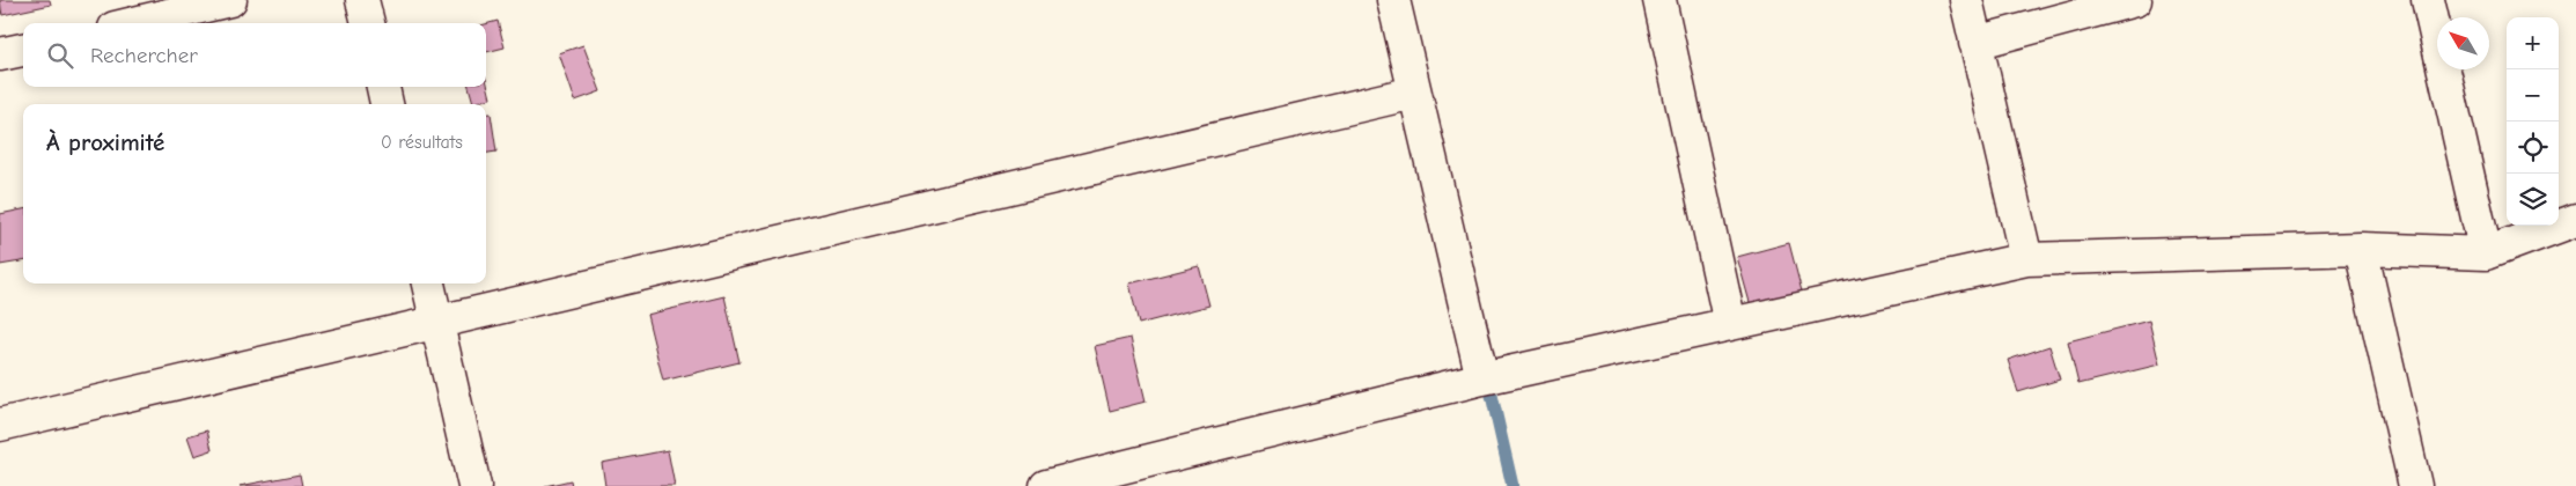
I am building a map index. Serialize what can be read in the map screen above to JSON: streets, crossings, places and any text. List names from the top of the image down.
{
  "north": "top left",
  "page": {
    "map_buttons": ["+", "−"],
    "search": "Rechercher",
    "heading": ["À proximité", "0 résultats"]
  }
}
